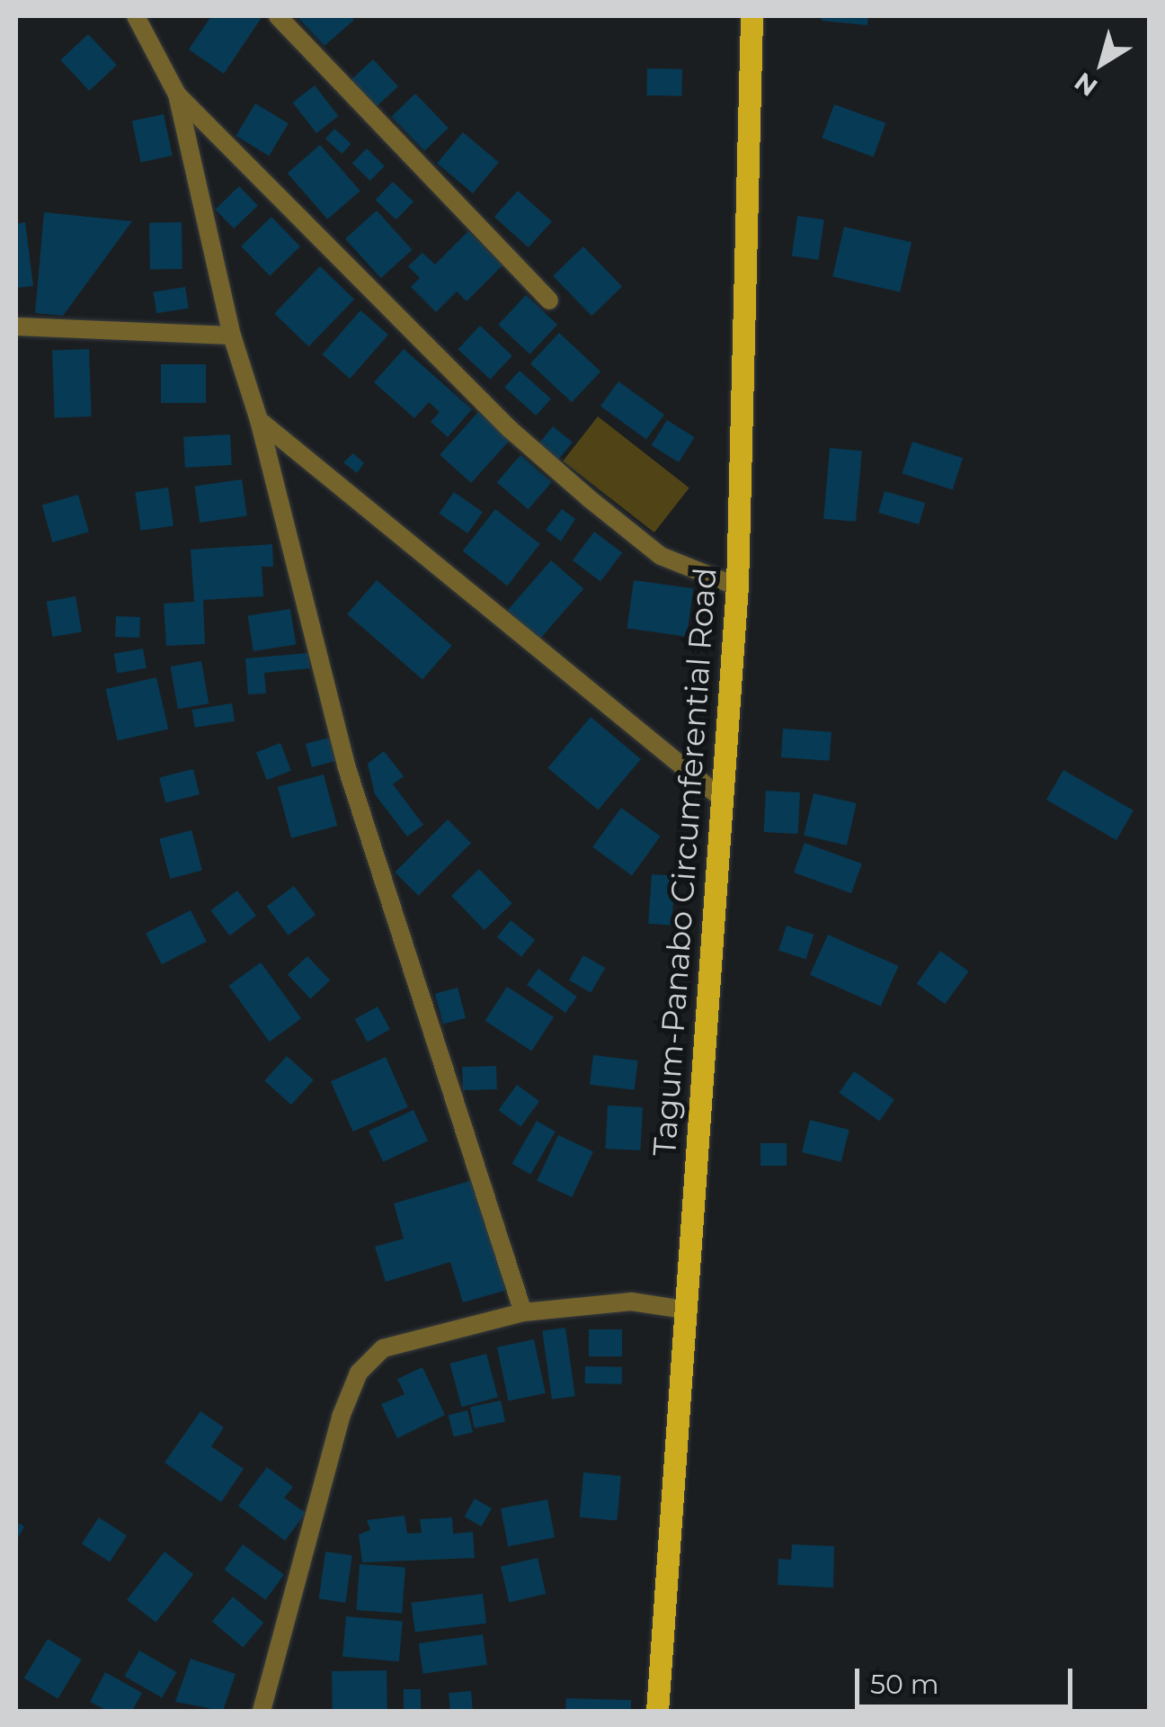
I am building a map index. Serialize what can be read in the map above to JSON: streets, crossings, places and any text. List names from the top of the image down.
{
  "streets": {
    "main road": ["Tagum-Panabo Circumferential Road"]
  },
  "scale_bar": "50 m",
  "north": "bottom left"
}
